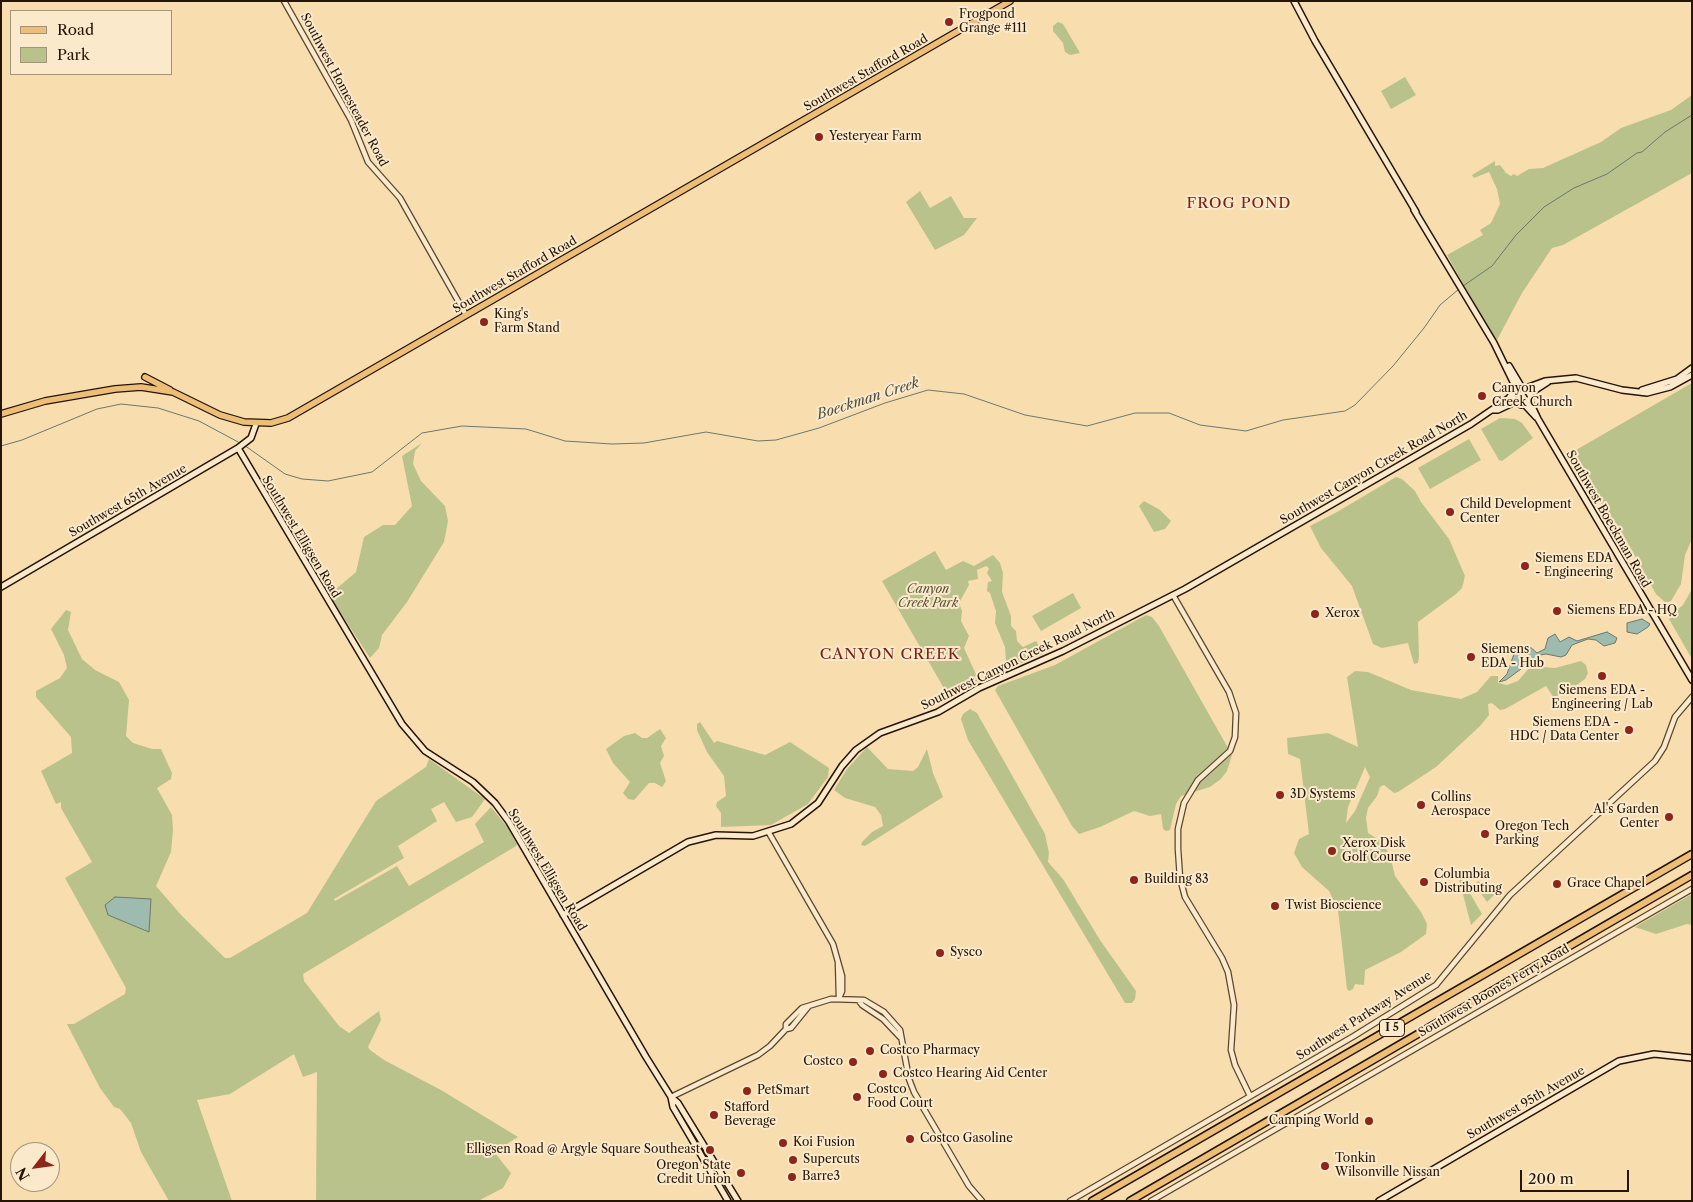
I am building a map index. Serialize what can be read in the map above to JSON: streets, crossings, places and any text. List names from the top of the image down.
{
  "streets": {
    "highway": ["I 5"],
    "main road": [
      "Southwest Stafford Road",
      "Southwest Canyon Creek Road North",
      "Southwest 65th Avenue",
      "Southwest Boeckman Road",
      "Southwest Elligsen Road",
      "Southwest 95th Avenue"
    ],
    "street": ["Southwest Homesteader Road", "Southwest Boones Ferry Road", "Southwest Parkway Avenue"]
  },
  "crossings": [
    ["Southwest Stafford Road", "Southwest Homesteader Road"],
    ["Southwest Stafford Road", "Southwest 65th Avenue"],
    ["Southwest Canyon Creek Road North", "Southwest Boeckman Road"],
    ["Southwest Canyon Creek Road North", "Southwest Elligsen Road"],
    ["Southwest 65th Avenue", "Southwest Elligsen Road"]
  ],
  "districts": ["FROG POND", "CANYON CREEK"],
  "water": ["Boeckman Creek"],
  "parks": ["Canyon Creek Park"],
  "places": [
    "Frogpond Grange #111",
    "Yesteryear Farm",
    "King's Farm Stand",
    "Canyon Creek Church",
    "Child Development Center",
    "Siemens EDA - Engineering",
    "Siemens EDA - HQ",
    "Xerox",
    "Siemens EDA - Hub",
    "Siemens EDA - Engineering / Lab",
    "Siemens EDA - HDC / Data Center",
    "3D Systems",
    "Collins Aerospace",
    "Al's Garden Center",
    "Oregon Tech Parking",
    "Xerox Disk Golf Course",
    "Building 83",
    "Columbia Distributing",
    "Grace Chapel",
    "Twist Bioscience",
    "Sysco",
    "Costco Pharmacy",
    "Costco",
    "Costco Hearing Aid Center",
    "PetSmart",
    "Costco Food Court",
    "Stafford Beverage",
    "Camping World",
    "Costco Gasoline",
    "Koi Fusion",
    "Elligsen Road @ Argyle Square Southeast",
    "Supercuts",
    "Tonkin Wilsonville Nissan",
    "Oregon State Credit Union",
    "Barre3"
  ],
  "legend": ["Road", "Park"],
  "scale_bar": "200 m",
  "north": "bottom left"
}
